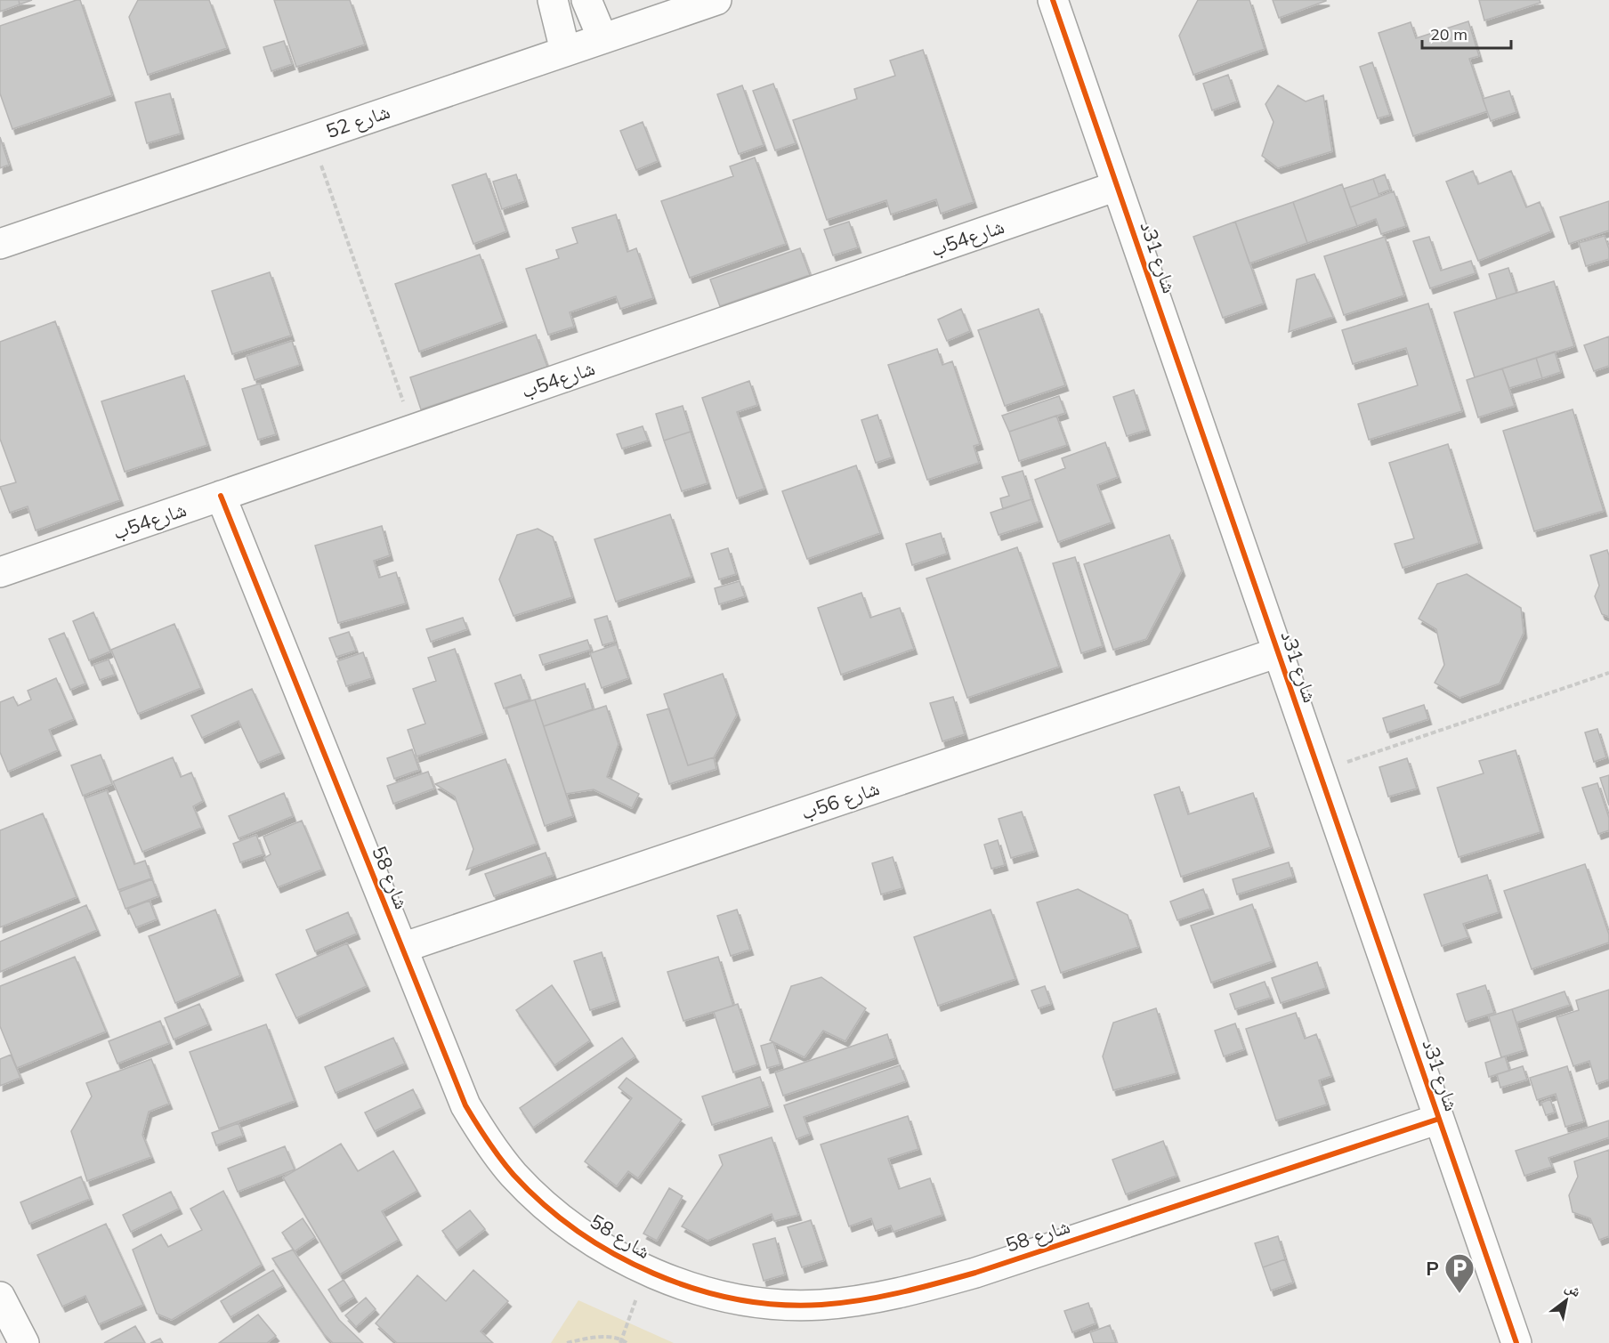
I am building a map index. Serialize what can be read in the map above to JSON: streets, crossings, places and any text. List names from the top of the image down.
{
  "streets": {
    "street": [
      "شارع 52",
      "شارع54ب",
      "شارع 31د",
      "شارع 56ب",
      "شارع 58"
    ]
  },
  "crossings": [
    ["شارع54ب", "شارع 31د"],
    ["شارع54ب", "شارع 58"],
    ["شارع 31د", "شارع 56ب"],
    ["شارع 31د", "شارع 58"],
    ["شارع 56ب", "شارع 58"]
  ],
  "places": {
    "parking": ["P"]
  },
  "scale_bar": "20 m",
  "north": "top right"
}
